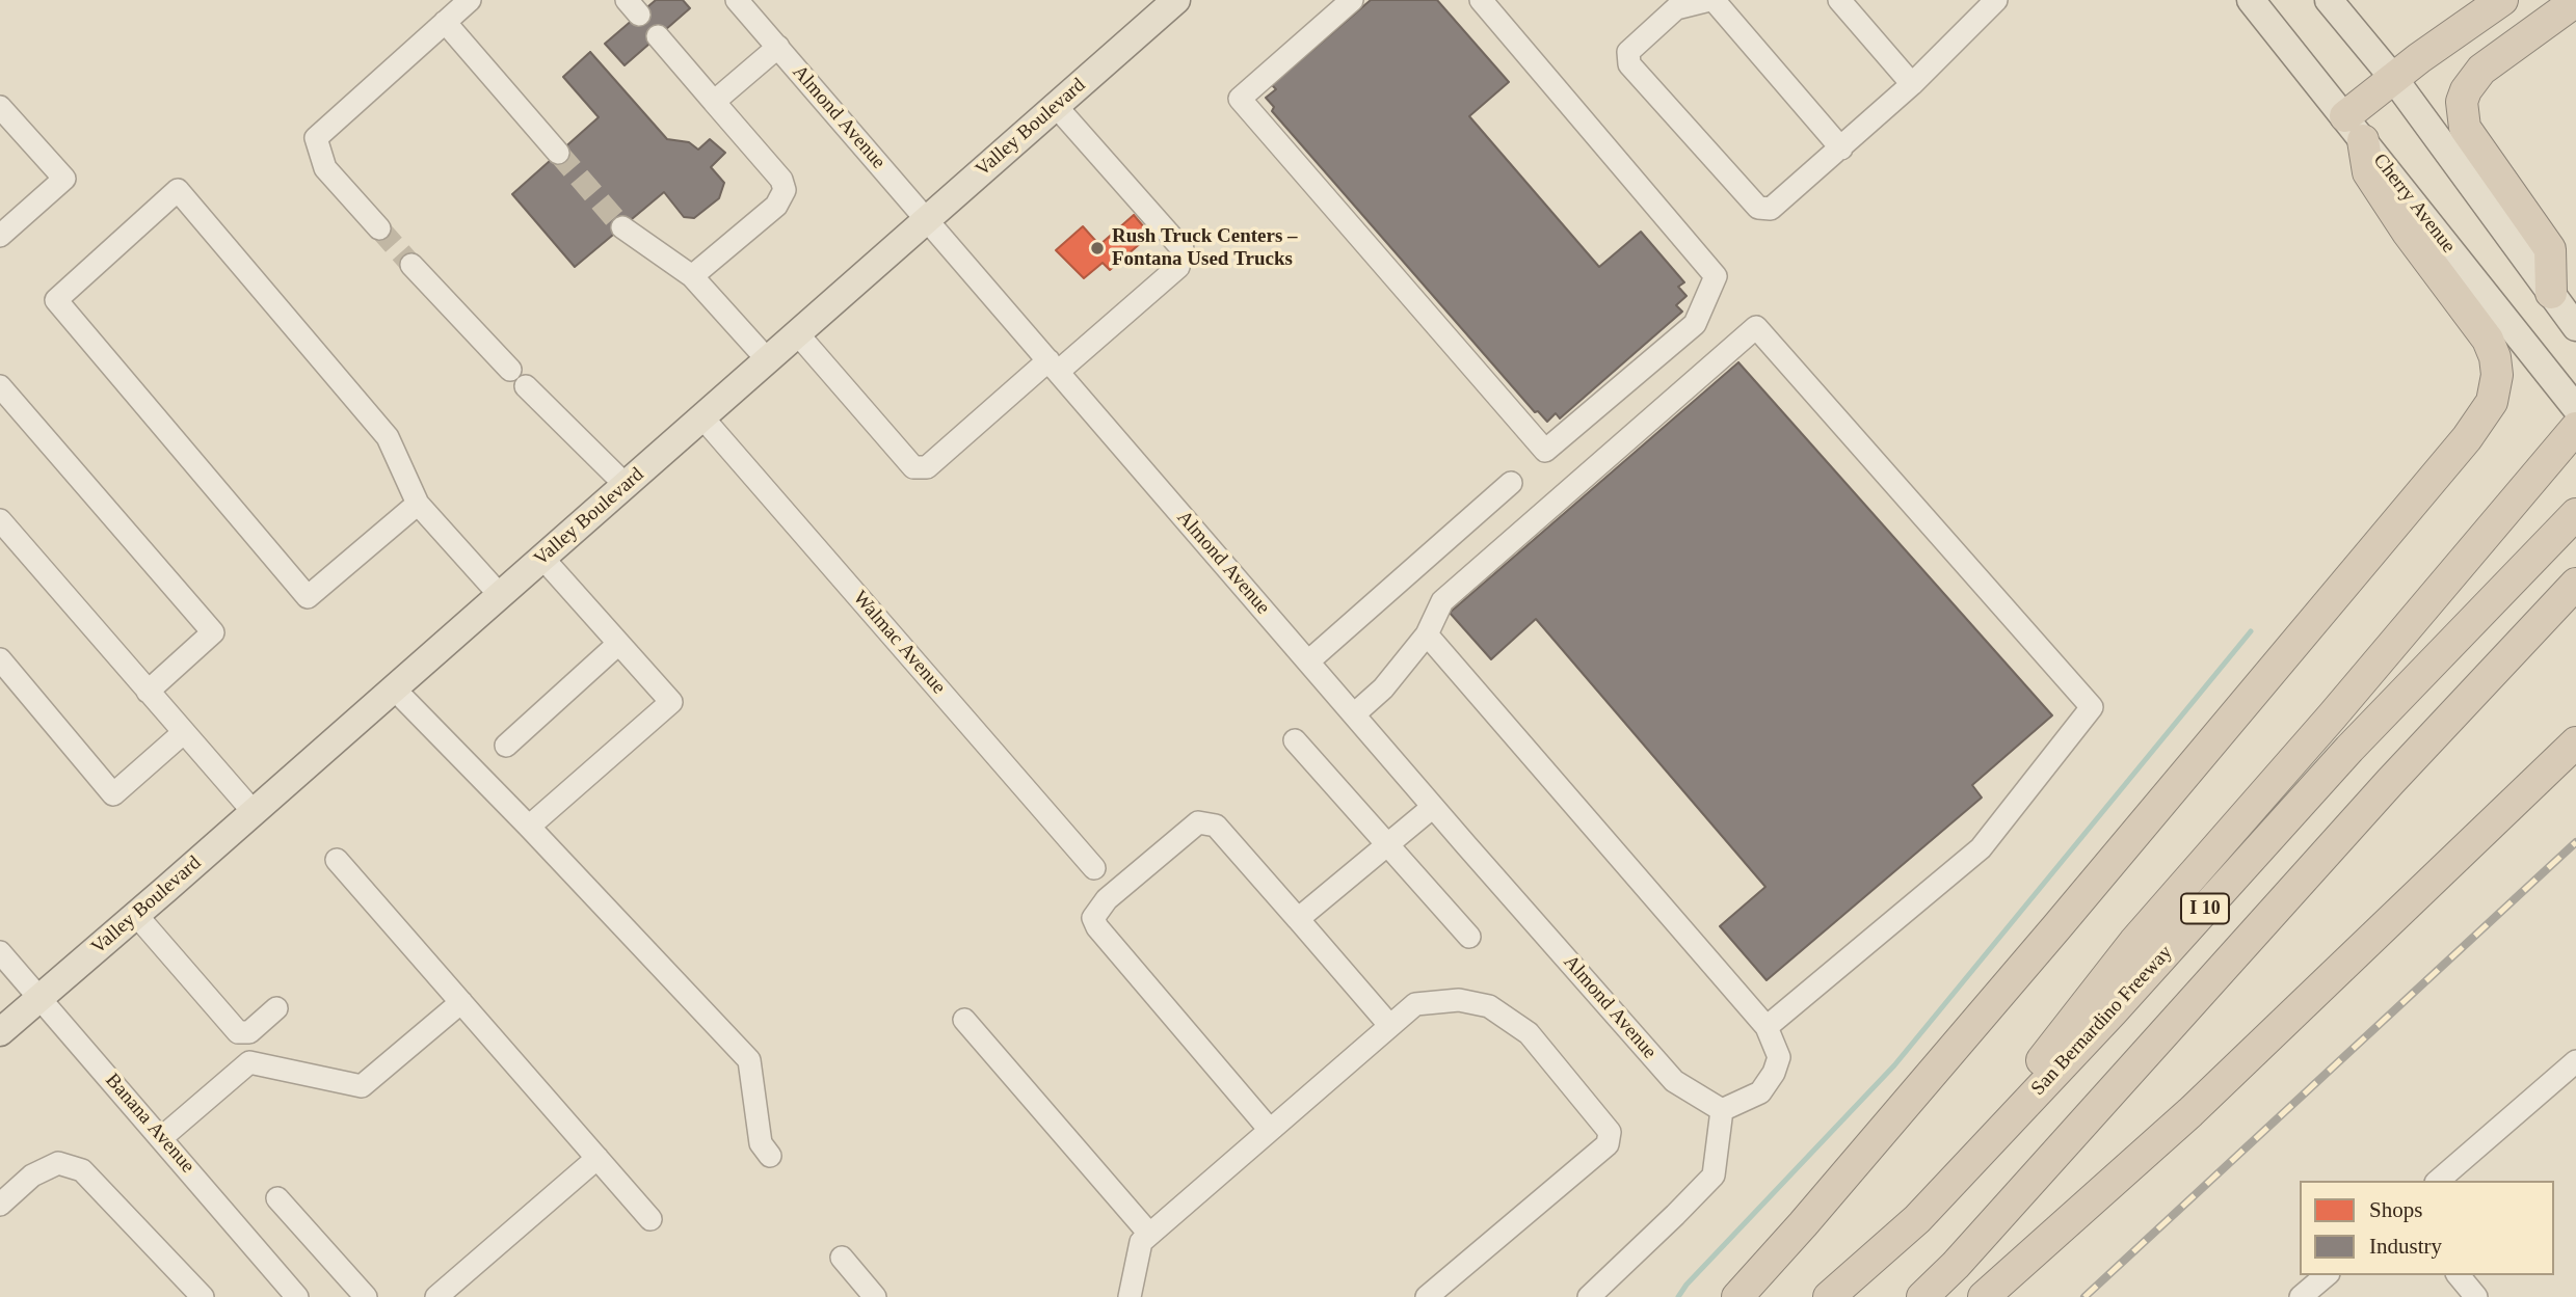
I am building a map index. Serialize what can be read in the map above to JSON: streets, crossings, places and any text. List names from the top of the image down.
{
  "streets": {
    "highway": ["I 10", "San Bernardino Freeway"],
    "main road": ["Valley Boulevard", "Cherry Avenue"],
    "street": ["Almond Avenue", "Walmac Avenue", "Banana Avenue"]
  },
  "crossings": [
    ["Almond Avenue", "Valley Boulevard"],
    ["Valley Boulevard", "Walmac Avenue"],
    ["Valley Boulevard", "Banana Avenue"]
  ],
  "places": ["Rush Truck Centers – Fontana Used Trucks"],
  "legend": ["Shops", "Industry"]
}
